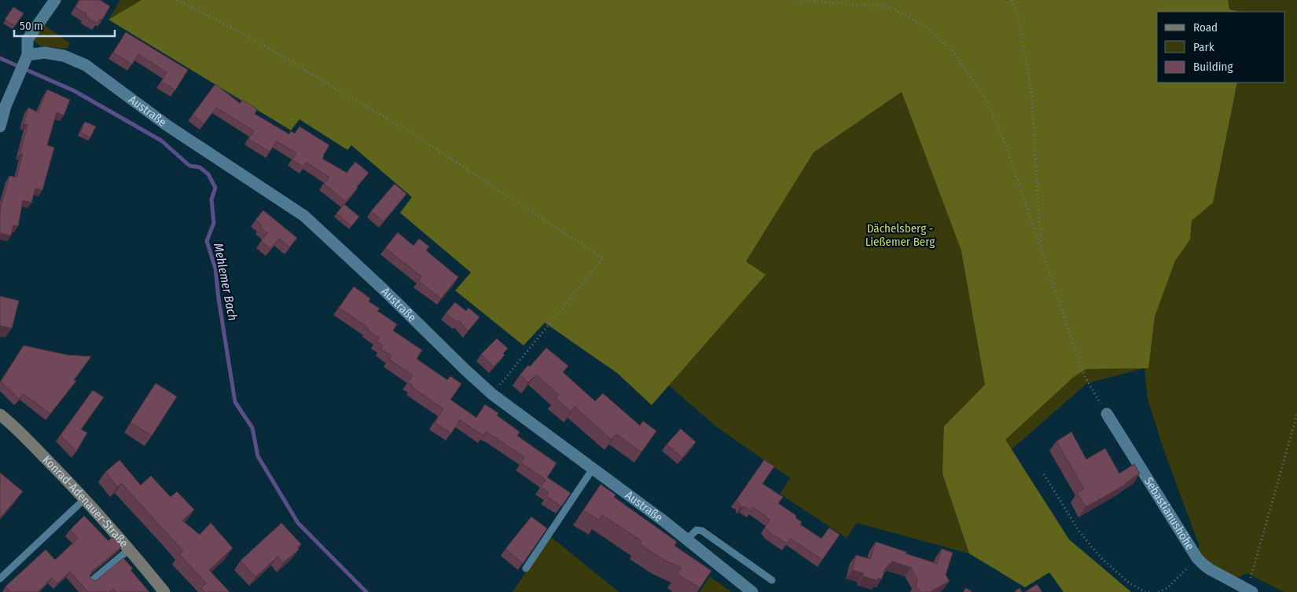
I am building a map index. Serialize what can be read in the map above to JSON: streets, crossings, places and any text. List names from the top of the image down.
{
  "streets": {
    "main road": ["Konrad-Adenauer-Straße"],
    "street": ["Austraße", "Sebastianushöhe"]
  },
  "water": ["Mehlemer Bach"],
  "parks": ["Dächelsberg - Ließemer Berg"],
  "legend": ["Road", "Park", "Building"],
  "scale_bar": "50 m"
}
